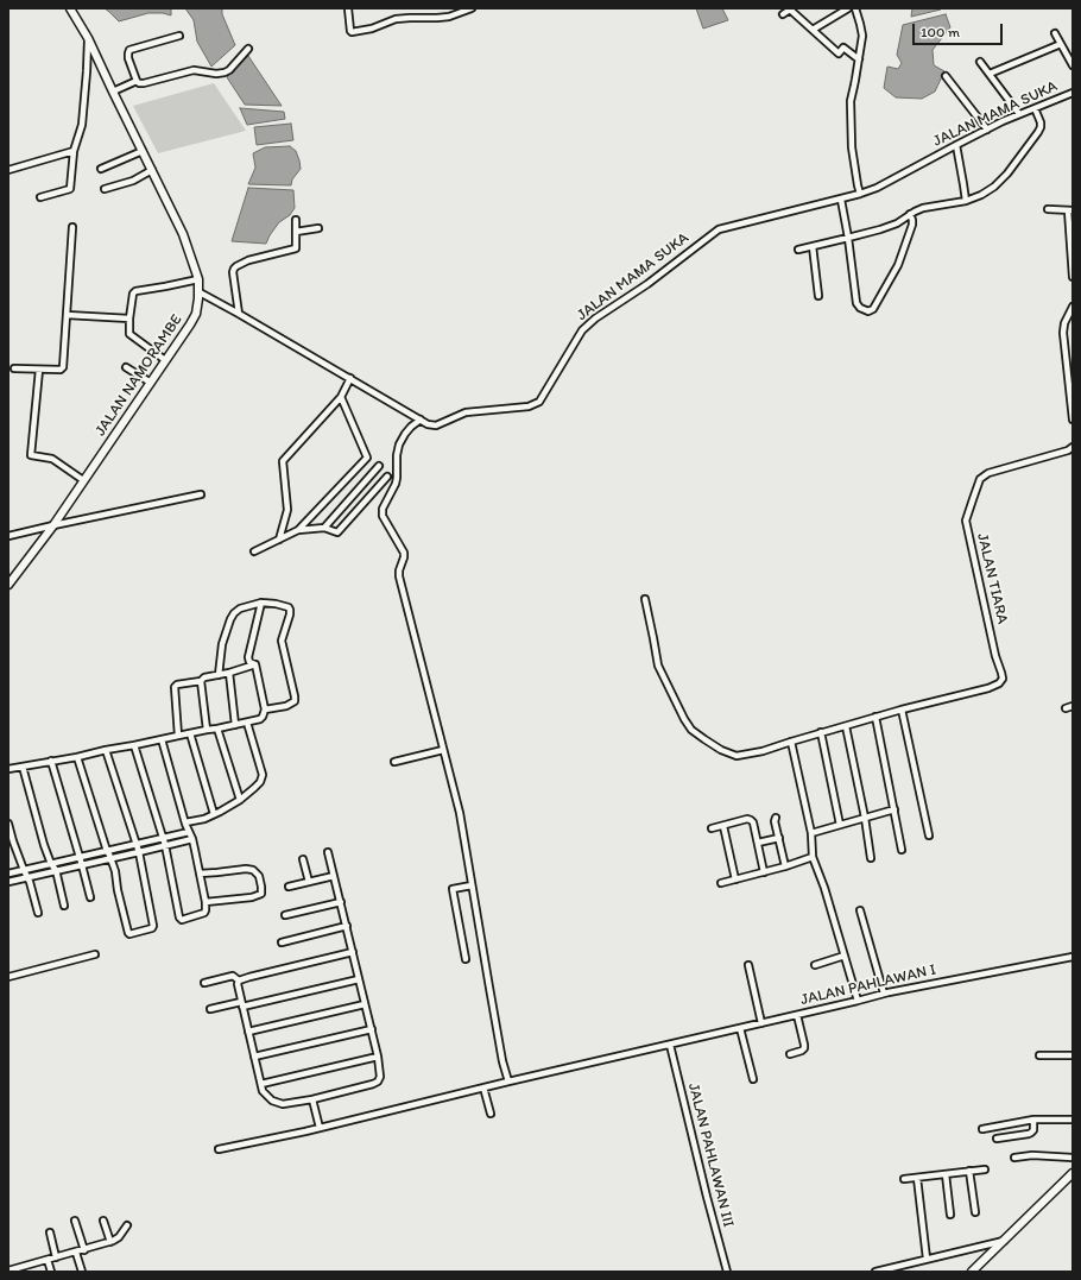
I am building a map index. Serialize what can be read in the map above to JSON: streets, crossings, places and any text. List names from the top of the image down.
{
  "streets": {
    "main road": ["JALAN NAMORAMBE"],
    "street": [
      "JALAN MAMA SUKA",
      "JALAN TIARA",
      "JALAN PAHLAWAN I",
      "JALAN PAHLAWAN III"
    ]
  },
  "crossings": [
    ["JALAN MAMA SUKA", "JALAN NAMORAMBE"],
    ["JALAN PAHLAWAN I", "JALAN PAHLAWAN III"]
  ],
  "scale_bar": "100 m"
}
